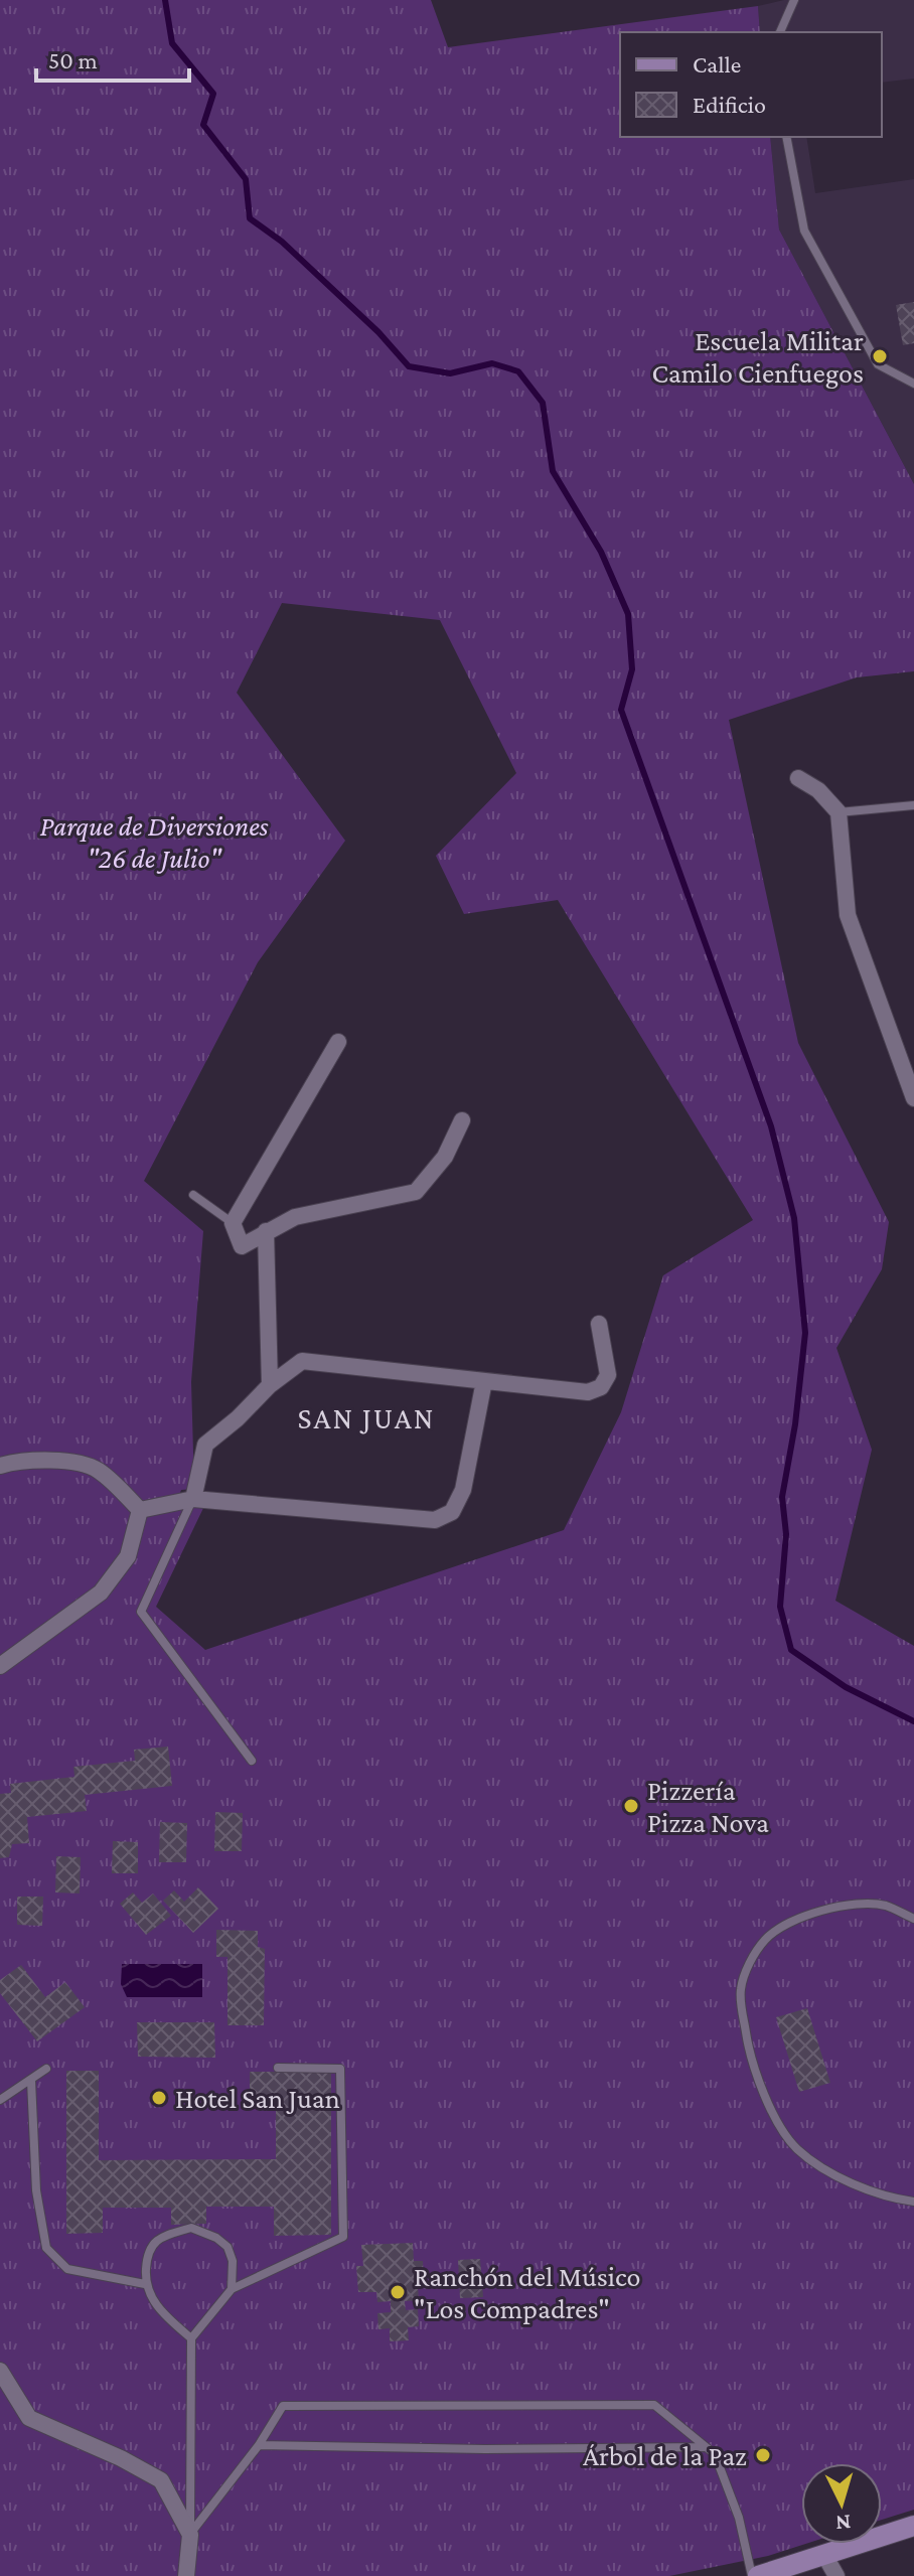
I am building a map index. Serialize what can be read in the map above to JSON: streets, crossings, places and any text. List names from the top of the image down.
{
  "districts": ["SAN JUAN"],
  "parks": ["Parque de Diversiones \"26 de Julio\""],
  "places": [
    "Escuela Militar Camilo Cienfuegos",
    "Pizzería Pizza Nova",
    "Hotel San Juan",
    "Ranchón del Músico \"Los Compadres\"",
    "Árbol de la Paz"
  ],
  "legend": ["Calle", "Edificio"],
  "scale_bar": "50 m",
  "north": "bottom"
}
